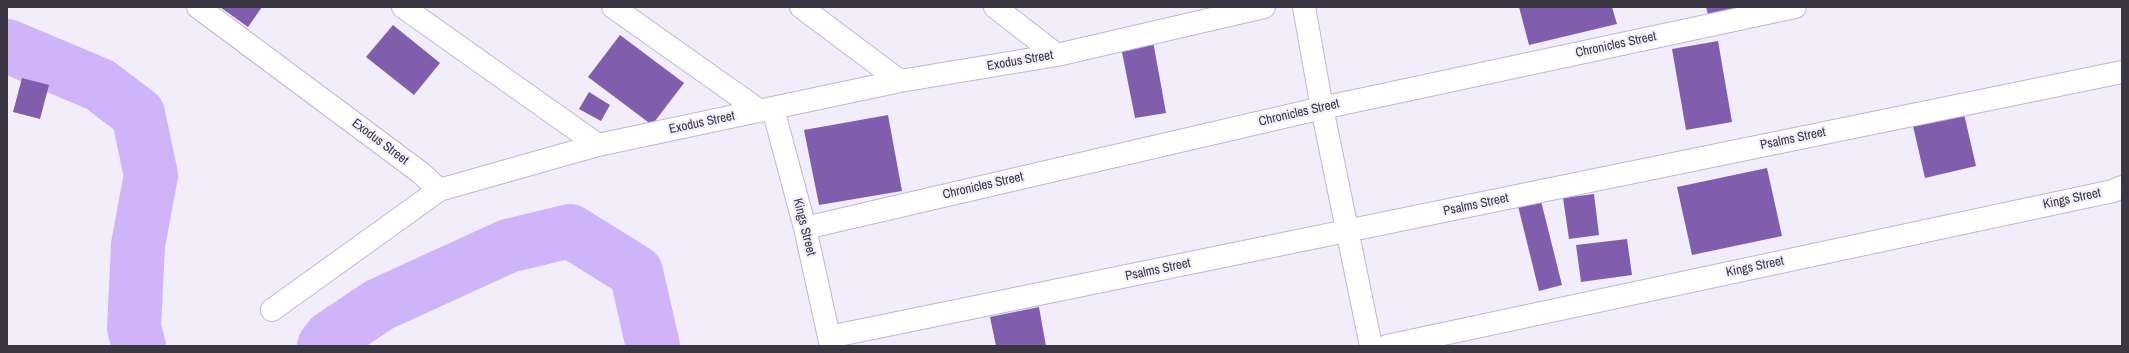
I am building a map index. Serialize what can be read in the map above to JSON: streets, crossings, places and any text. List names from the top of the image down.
{
  "streets": {
    "street": [
      "Chronicles Street",
      "Exodus Street",
      "Psalms Street",
      "Kings Street"
    ]
  },
  "crossings": [
    ["Chronicles Street", "Kings Street"],
    ["Exodus Street", "Kings Street"],
    ["Psalms Street", "Kings Street"]
  ]
}
